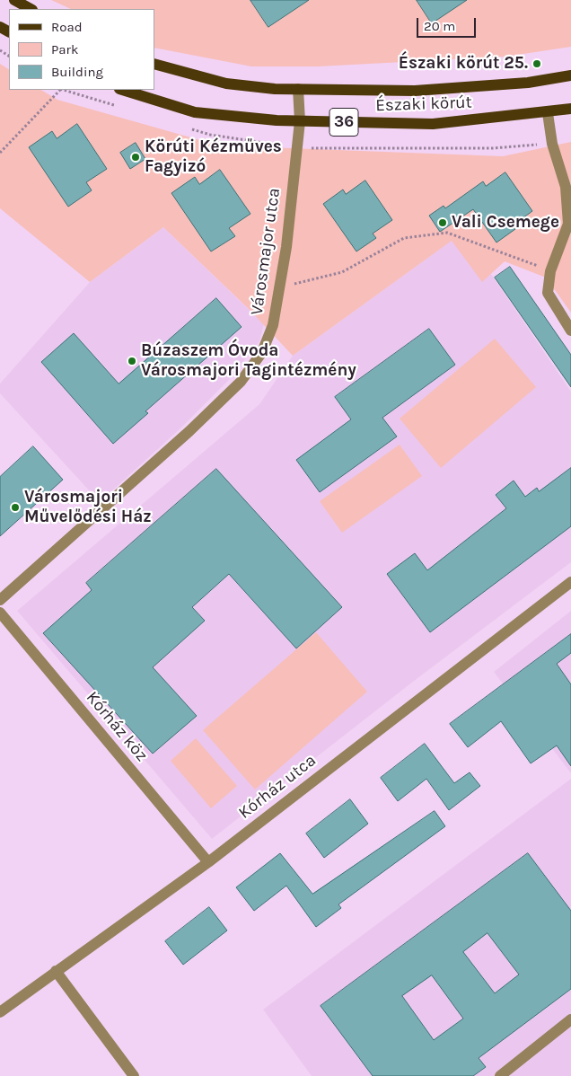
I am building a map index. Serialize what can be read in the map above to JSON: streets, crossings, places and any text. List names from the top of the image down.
{
  "streets": {
    "main road": ["Északi körút", "36"],
    "street": ["Városmajor utca", "Kórház köz", "Kórház utca"]
  },
  "crossings": [
    ["Északi körút", "Városmajor utca"],
    ["Kórház köz", "Kórház utca"]
  ],
  "places": [
    "Északi körút 25.",
    "Körúti Kézműves Fagyizó",
    "Vali Csemege",
    "Búzaszem Óvoda Városmajori Tagintézmény",
    "Városmajori Művelődési Ház"
  ],
  "legend": ["Road", "Park", "Building"],
  "scale_bar": "20 m"
}
